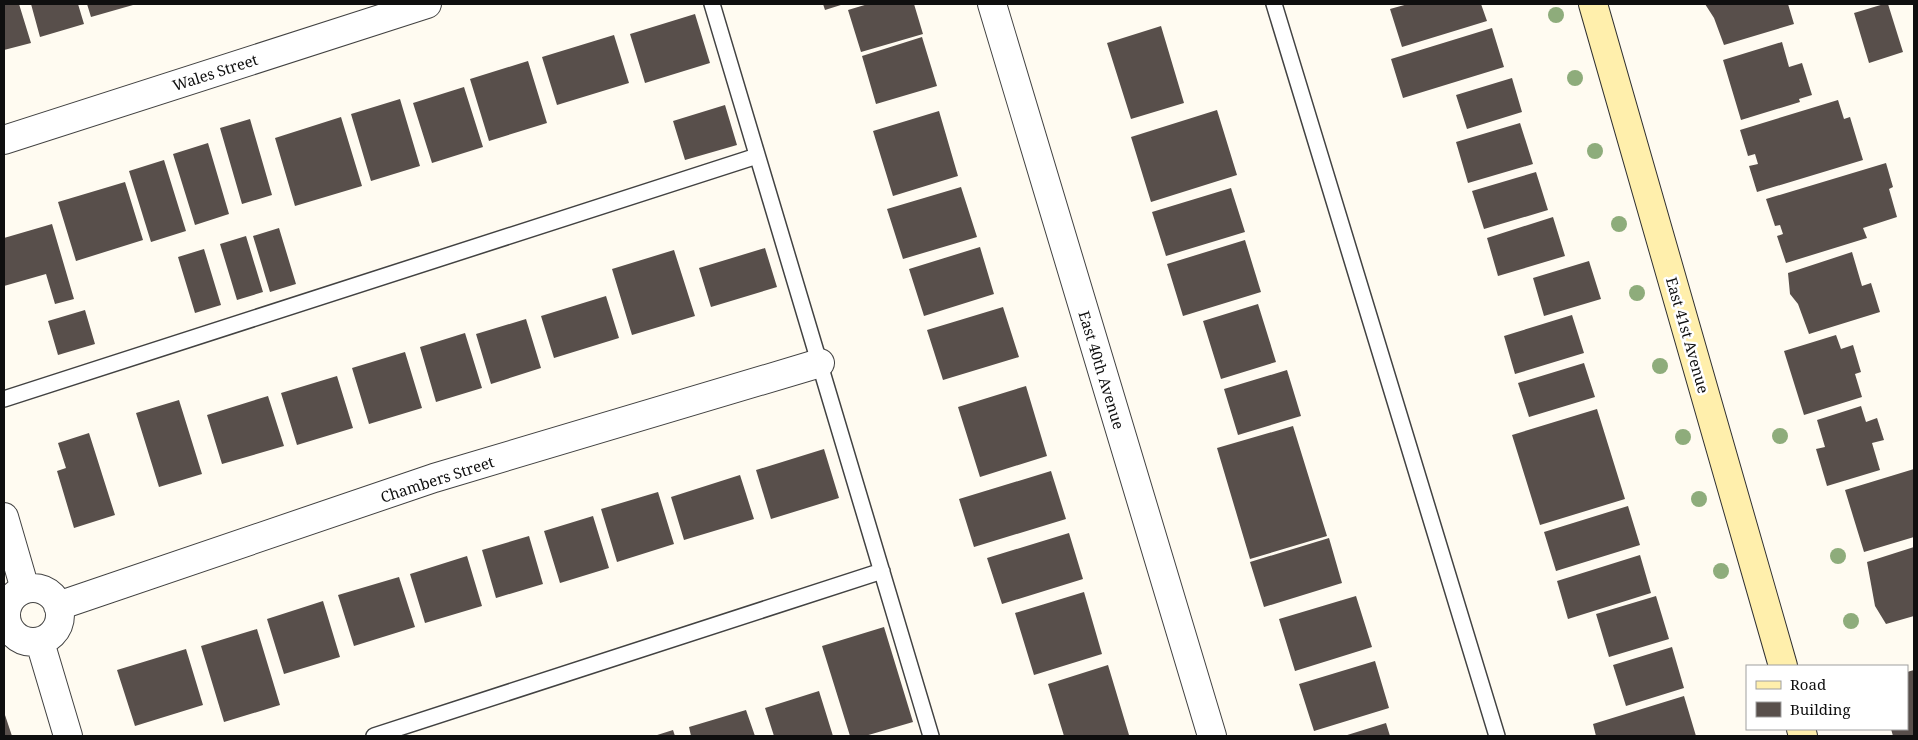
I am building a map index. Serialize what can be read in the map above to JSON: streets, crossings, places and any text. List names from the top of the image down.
{
  "streets": {
    "main road": ["East 41st Avenue"],
    "street": ["Wales Street", "East 40th Avenue", "Chambers Street"]
  },
  "legend": ["Road", "Building"]
}
